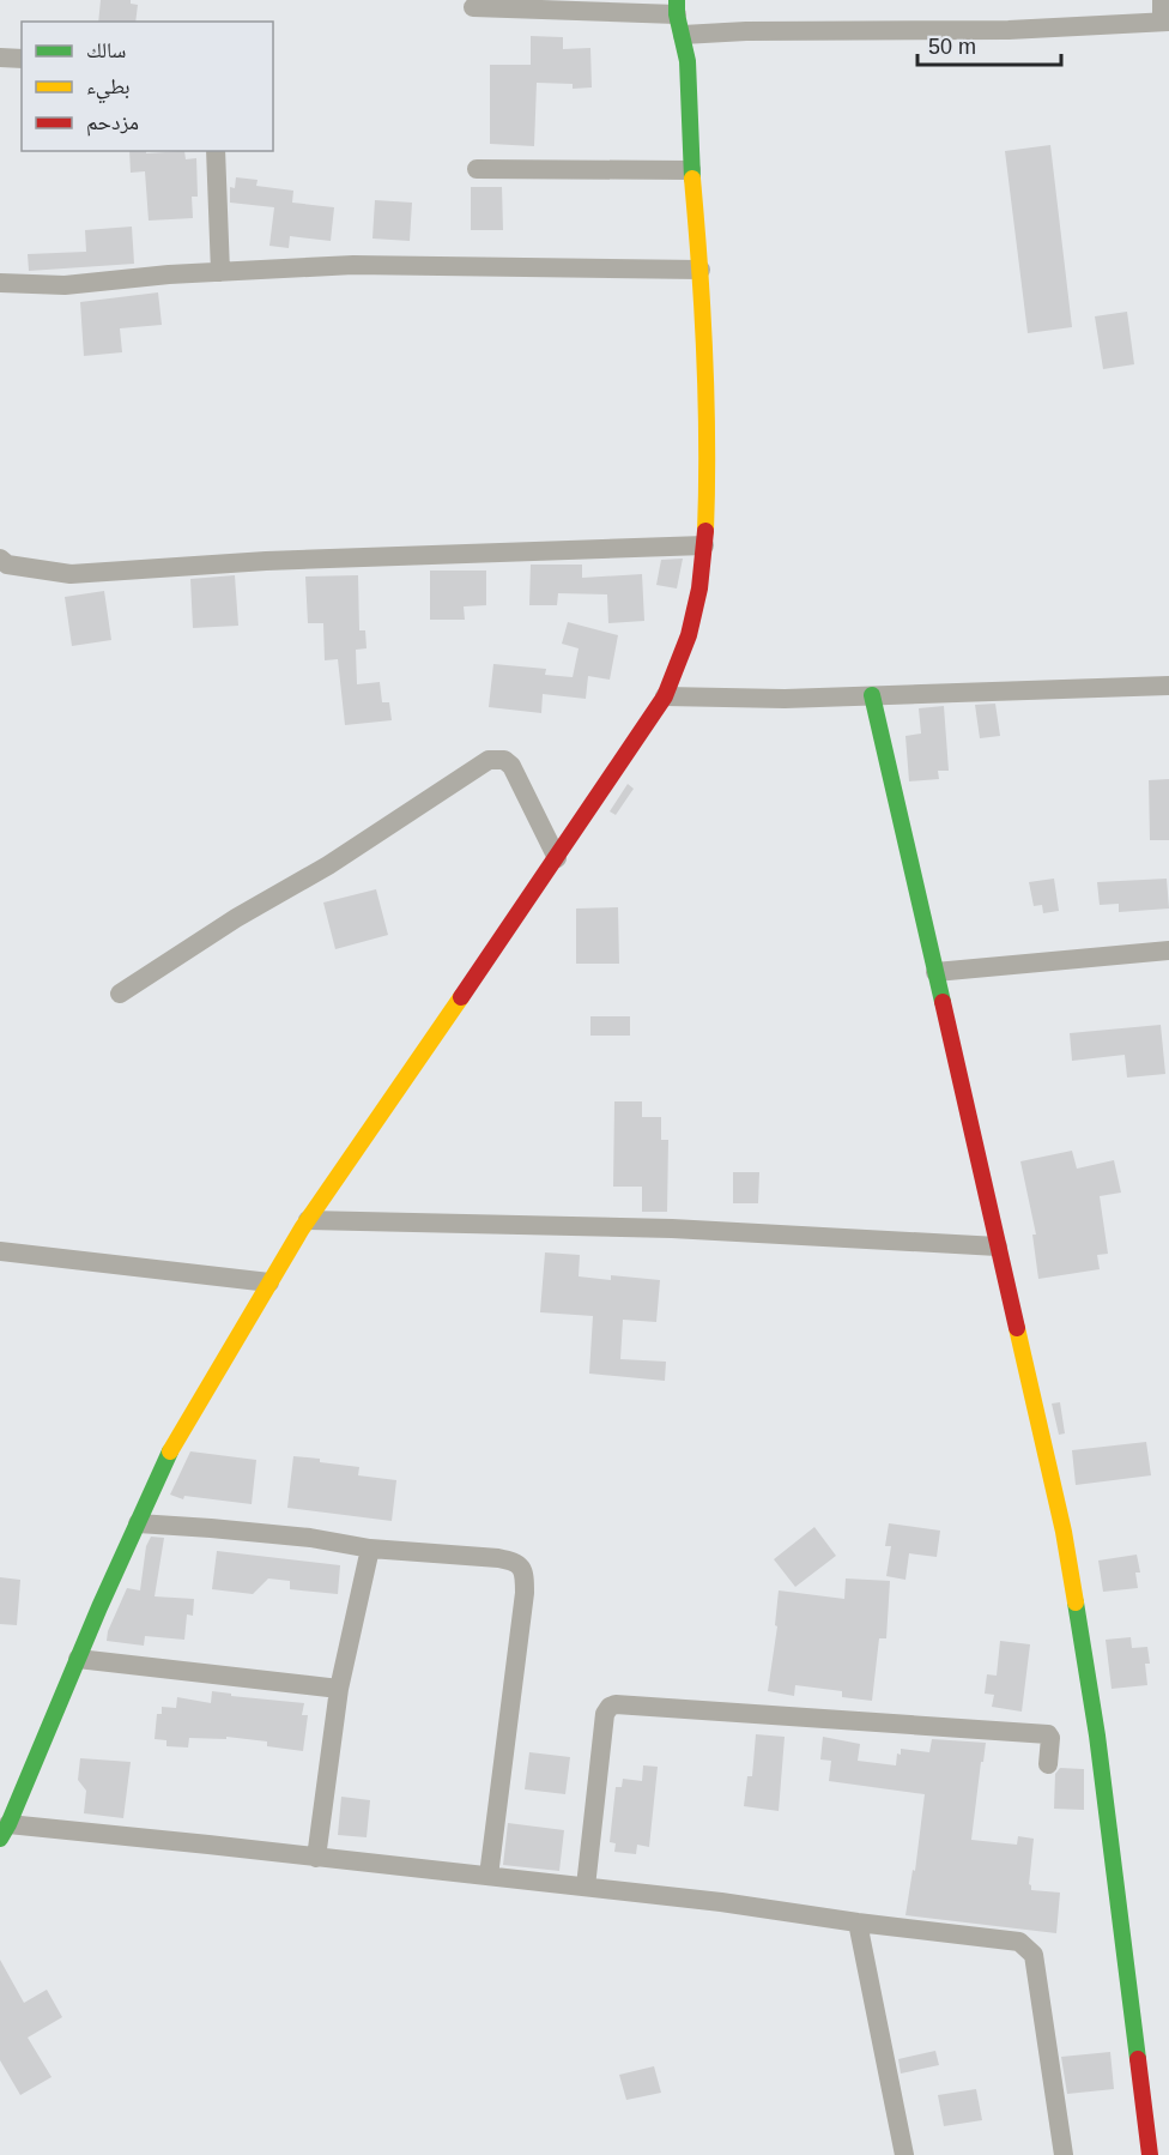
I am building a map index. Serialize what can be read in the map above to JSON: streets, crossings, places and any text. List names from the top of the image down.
{
  "legend": ["سالك", "بطيء", "مزدحم"],
  "scale_bar": "50 m"
}
